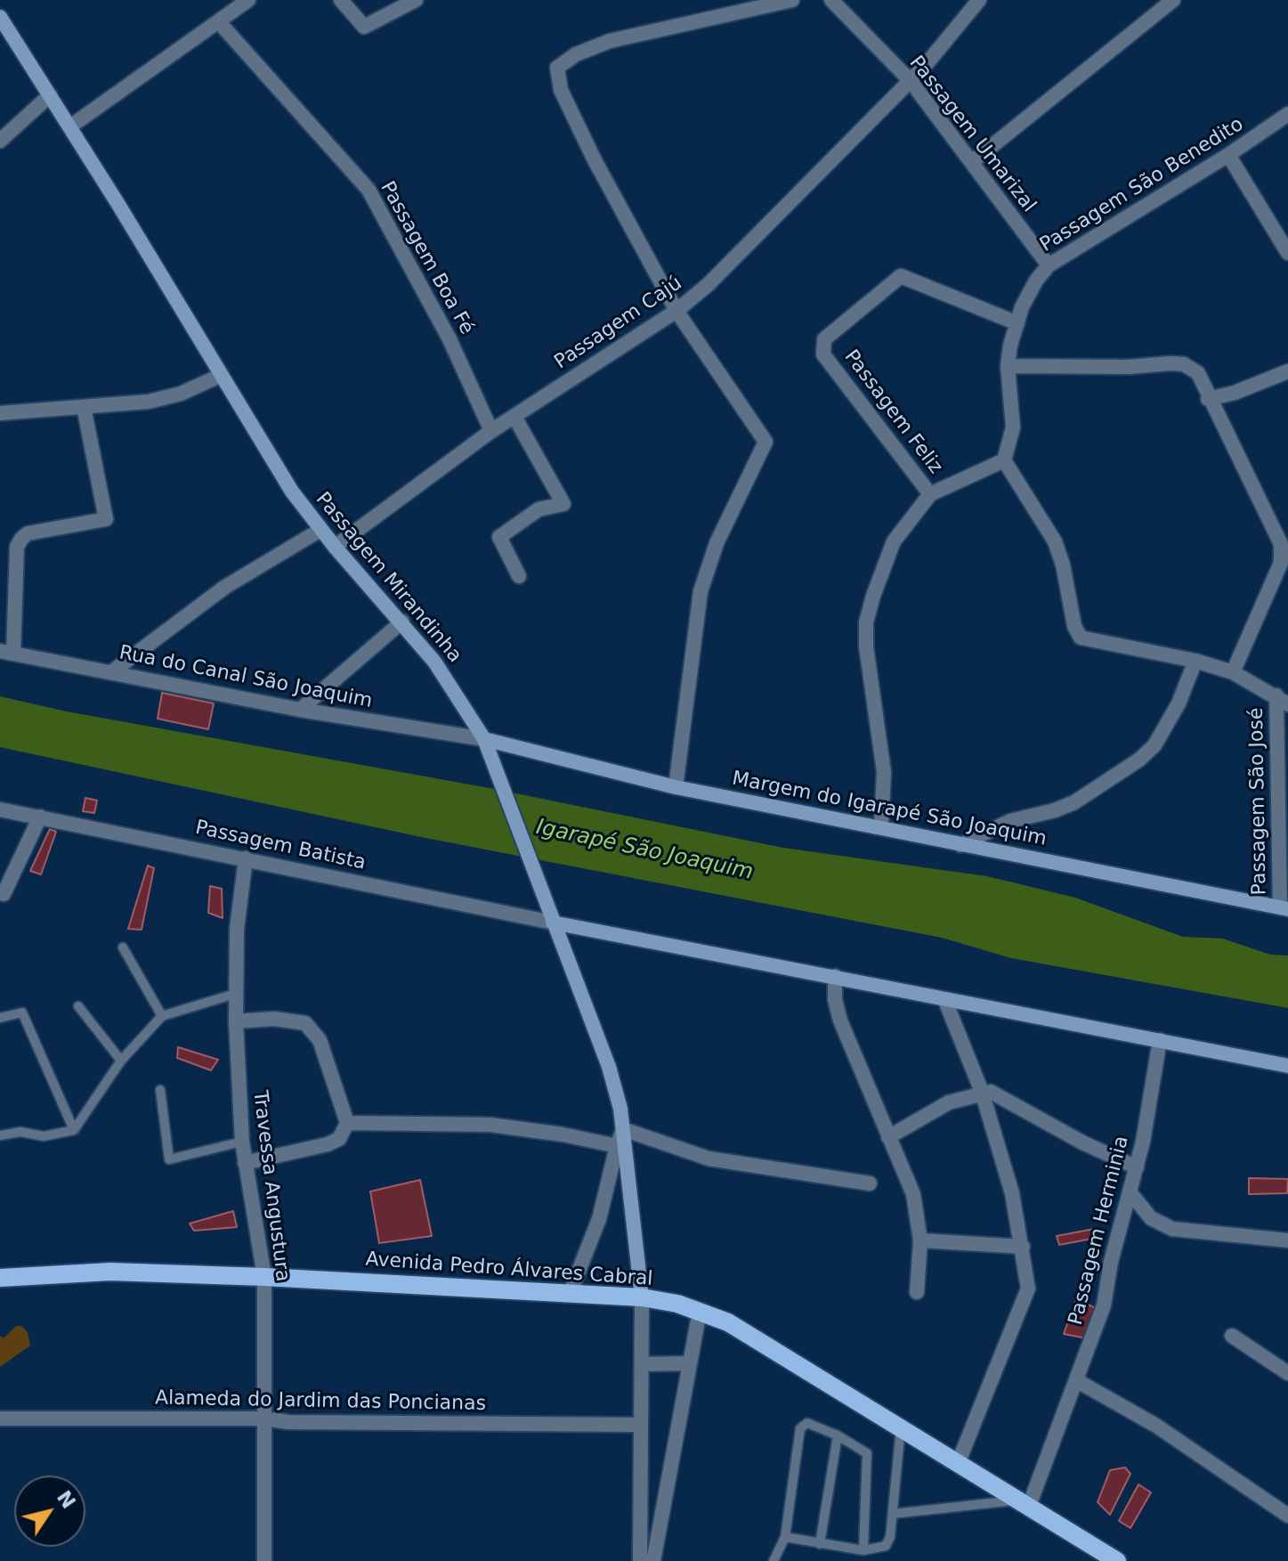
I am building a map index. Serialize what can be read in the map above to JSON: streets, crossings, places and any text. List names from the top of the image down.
{
  "streets": {
    "main road": ["Avenida Pedro Álvares Cabral"],
    "street": [
      "Passagem Umarizal",
      "Passagem São Benedito",
      "Passagem Boa Fé",
      "Passagem Cajú",
      "Passagem Feliz",
      "Passagem Mirandinha",
      "Rua do Canal São Joaquim",
      "Passagem São José",
      "Margem do Igarapé São Joaquim",
      "Passagem Batista",
      "Travessa Angustura",
      "Passagem Herminia",
      "Alameda do Jardim das Poncianas"
    ]
  },
  "crossings": [
    ["Passagem Umarizal", "Passagem São Benedito"],
    ["Passagem Umarizal", "Passagem Cajú"],
    ["Passagem São Benedito", "Passagem Feliz"],
    ["Passagem Boa Fé", "Passagem Cajú"],
    ["Passagem Cajú", "Passagem Mirandinha"],
    ["Passagem Mirandinha", "Rua do Canal São Joaquim"],
    ["Passagem Mirandinha", "Margem do Igarapé São Joaquim"],
    ["Passagem Mirandinha", "Passagem Batista"],
    ["Passagem Mirandinha", "Avenida Pedro Álvares Cabral"],
    ["Rua do Canal São Joaquim", "Margem do Igarapé São Joaquim"],
    ["Passagem São José", "Margem do Igarapé São Joaquim"],
    ["Passagem Batista", "Travessa Angustura"],
    ["Travessa Angustura", "Avenida Pedro Álvares Cabral"],
    ["Travessa Angustura", "Alameda do Jardim das Poncianas"],
    ["Passagem Herminia", "Avenida Pedro Álvares Cabral"]
  ],
  "water": ["Igarapé São Joaquim"],
  "north": "top right"
}
